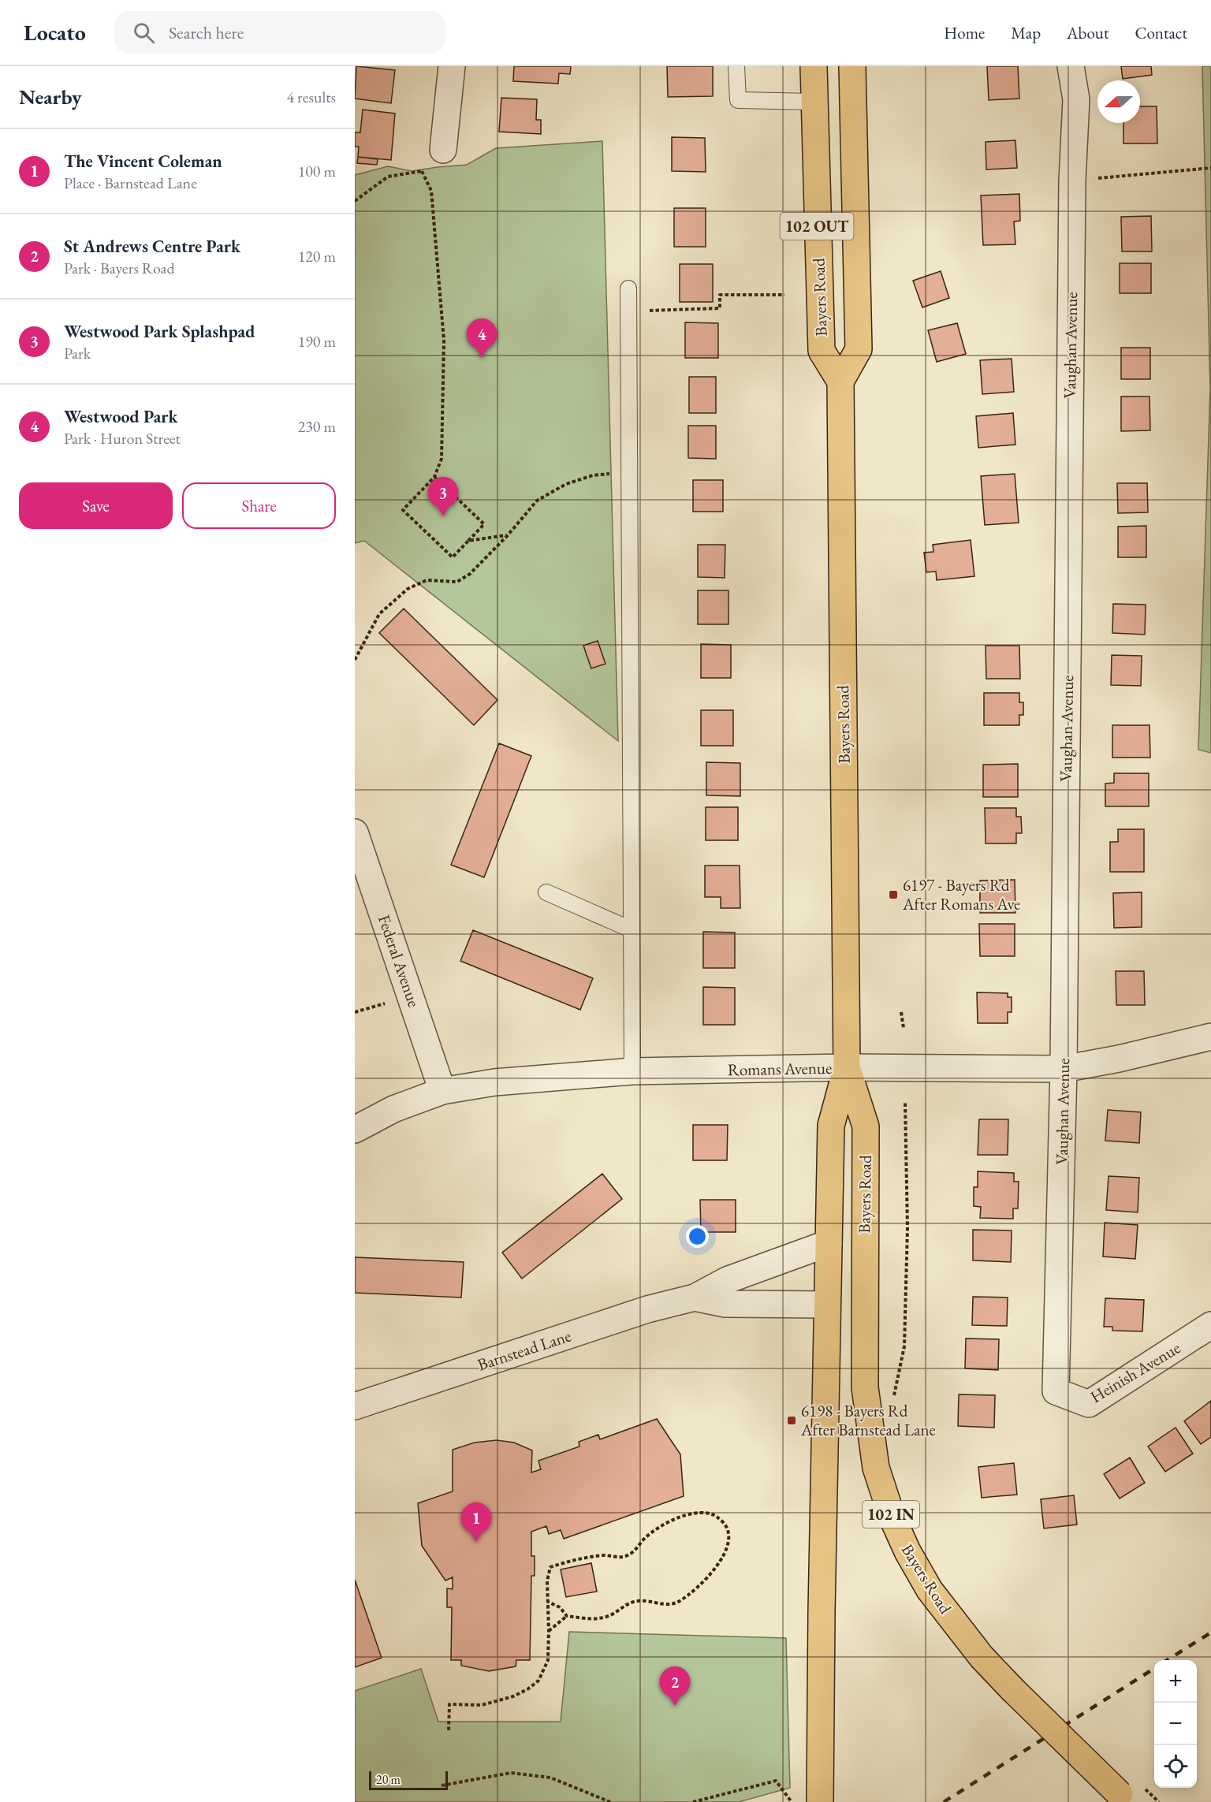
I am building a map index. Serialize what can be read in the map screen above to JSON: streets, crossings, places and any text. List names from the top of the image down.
{
  "streets": {
    "main road": ["102 OUT", "Bayers Road", "102 IN"],
    "street": [
      "Vaughan Avenue",
      "Federal Avenue",
      "Romans Avenue",
      "Barnstead Lane",
      "Heinish Avenue"
    ]
  },
  "crossings": [
    ["Bayers Road", "Romans Avenue"],
    ["Bayers Road", "Barnstead Lane"],
    ["Vaughan Avenue", "Romans Avenue"],
    ["Vaughan Avenue", "Heinish Avenue"],
    ["Federal Avenue", "Romans Avenue"]
  ],
  "places": {
    "transit": ["6197 - Bayers Rd After Romans Ave", "6198 - Bayers Rd After Barnstead Lane"]
  },
  "scale_bar": "20 m",
  "north": "left",
  "page": {
    "header": "Locato",
    "search": "Search here",
    "nav": [
      "Home",
      "Map",
      "About",
      "Contact"
    ],
    "heading": ["Nearby", "4 results"],
    "list": [
      {
        "mark": "1",
        "name": "The Vincent Coleman",
        "note": "Place · Barnstead Lane",
        "value": "100 m"
      },
      {
        "mark": "2",
        "name": "St Andrews Centre Park",
        "note": "Park · Bayers Road",
        "value": "120 m"
      },
      {
        "mark": "3",
        "name": "Westwood Park Splashpad",
        "note": "Park",
        "value": "190 m"
      },
      {
        "mark": "4",
        "name": "Westwood Park",
        "note": "Park · Huron Street",
        "value": "230 m"
      }
    ],
    "pins": [
      "4",
      "3",
      "1",
      "2"
    ],
    "buttons": ["Save", "Share"],
    "map_buttons": ["+", "−"],
    "scale": "20 m"
  }
}
